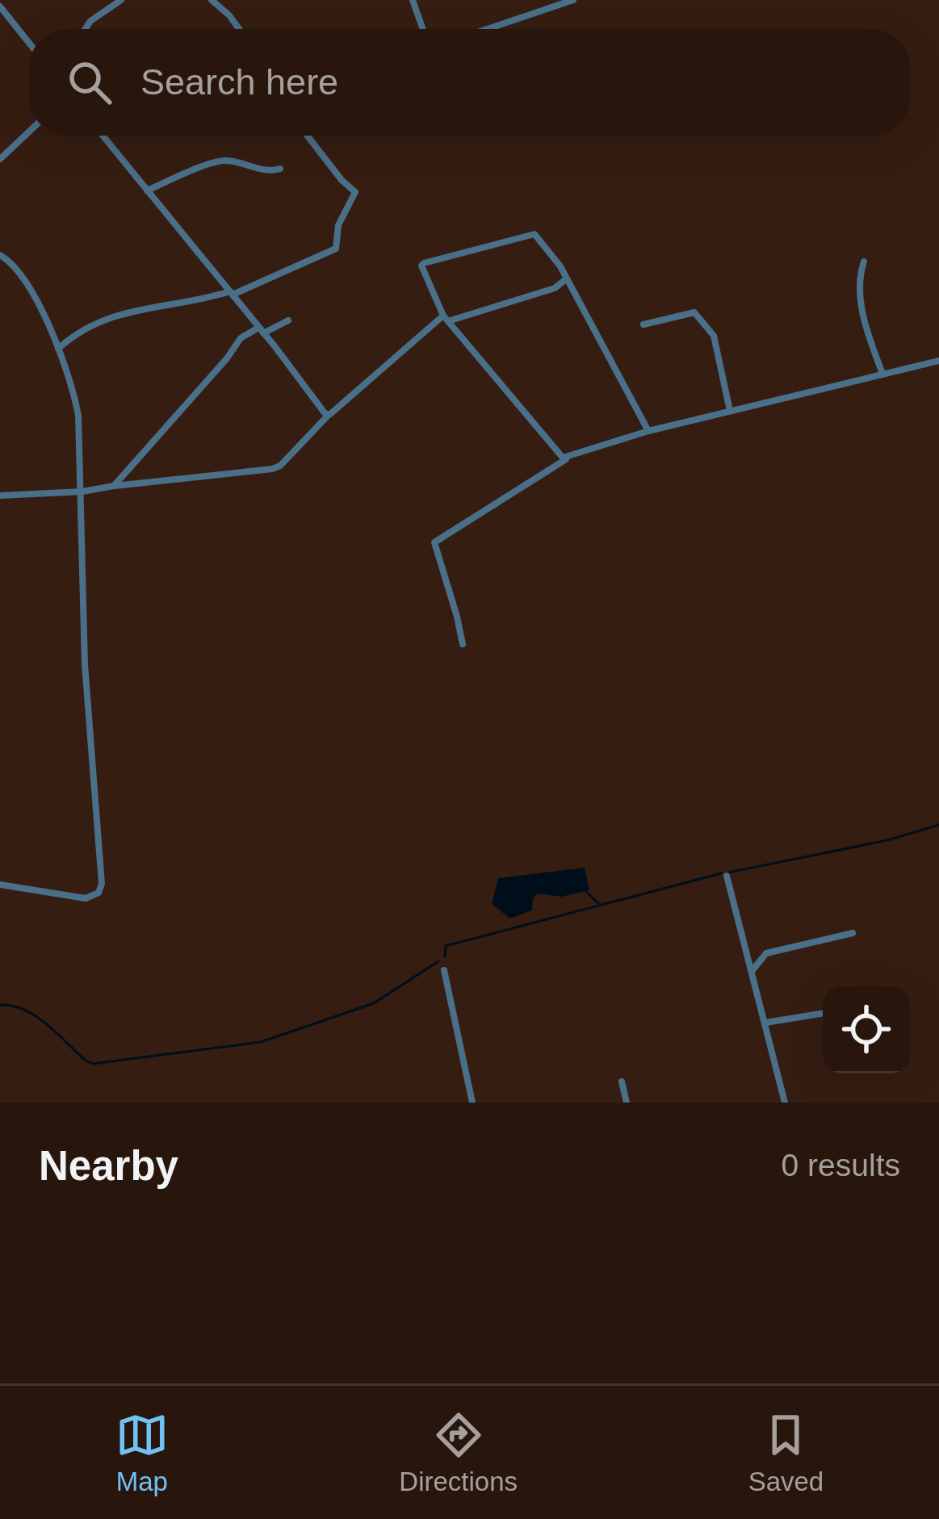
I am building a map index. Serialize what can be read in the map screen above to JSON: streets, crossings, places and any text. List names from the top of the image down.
{
  "page": {
    "search": "Search here",
    "heading": ["Nearby", "0 results"],
    "nav": ["Map", "Directions", "Saved"]
  }
}
